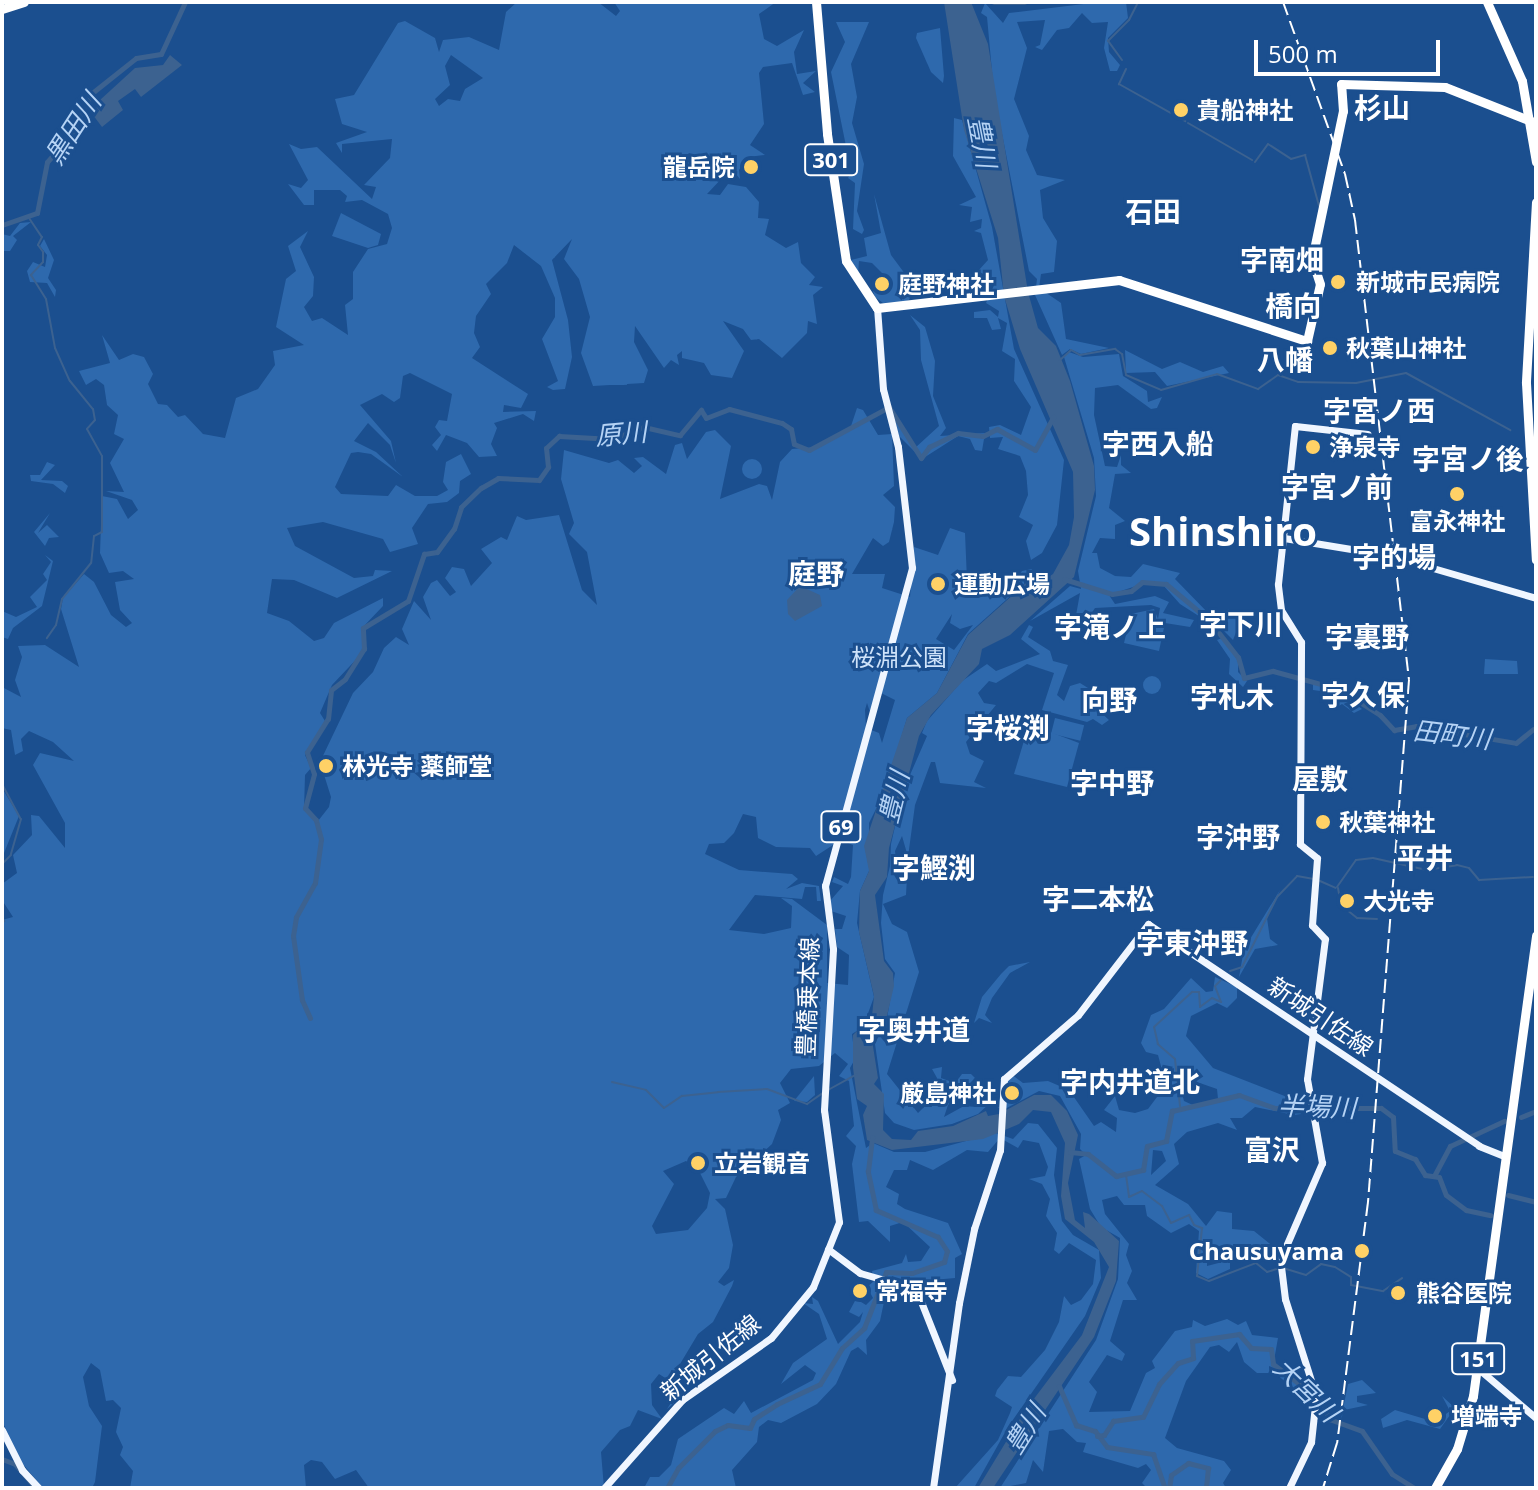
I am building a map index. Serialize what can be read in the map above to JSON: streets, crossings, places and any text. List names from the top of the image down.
{
  "streets": {
    "highway": ["301", "151"],
    "main road": ["69", "豊橋乗本線", "新城引佐線"]
  },
  "crossings": [
    ["301", "豊橋乗本線"],
    ["豊橋乗本線", "新城引佐線"],
    ["新城引佐線", "151"]
  ],
  "districts": [
    "杉山",
    "石田",
    "字南畑",
    "橋向",
    "八幡",
    "字宮ノ西",
    "字西入船",
    "字宮ノ後",
    "字宮ノ前",
    "Shinshiro",
    "字的場",
    "庭野",
    "字下川",
    "字滝ノ上",
    "字裏野",
    "字久保",
    "字札木",
    "向野",
    "字桜渕",
    "屋敷",
    "字中野",
    "字沖野",
    "平井",
    "字鰹渕",
    "字二本松",
    "字東沖野",
    "字奥井道",
    "字内井道北",
    "富沢"
  ],
  "water": [
    "黒田川",
    "豊川",
    "原川",
    "田町川",
    "半場川",
    "大宮川"
  ],
  "parks": ["桜淵公園"],
  "places": [
    "貴船神社",
    "龍岳院",
    "新城市民病院",
    "庭野神社",
    "秋葉山神社",
    "浄泉寺",
    "富永神社",
    "運動広場",
    "林光寺 薬師堂",
    "秋葉神社",
    "大光寺",
    "厳島神社",
    "立岩観音",
    "Chausuyama",
    "常福寺",
    "熊谷医院",
    "増端寺"
  ],
  "scale_bar": "500 m"
}
